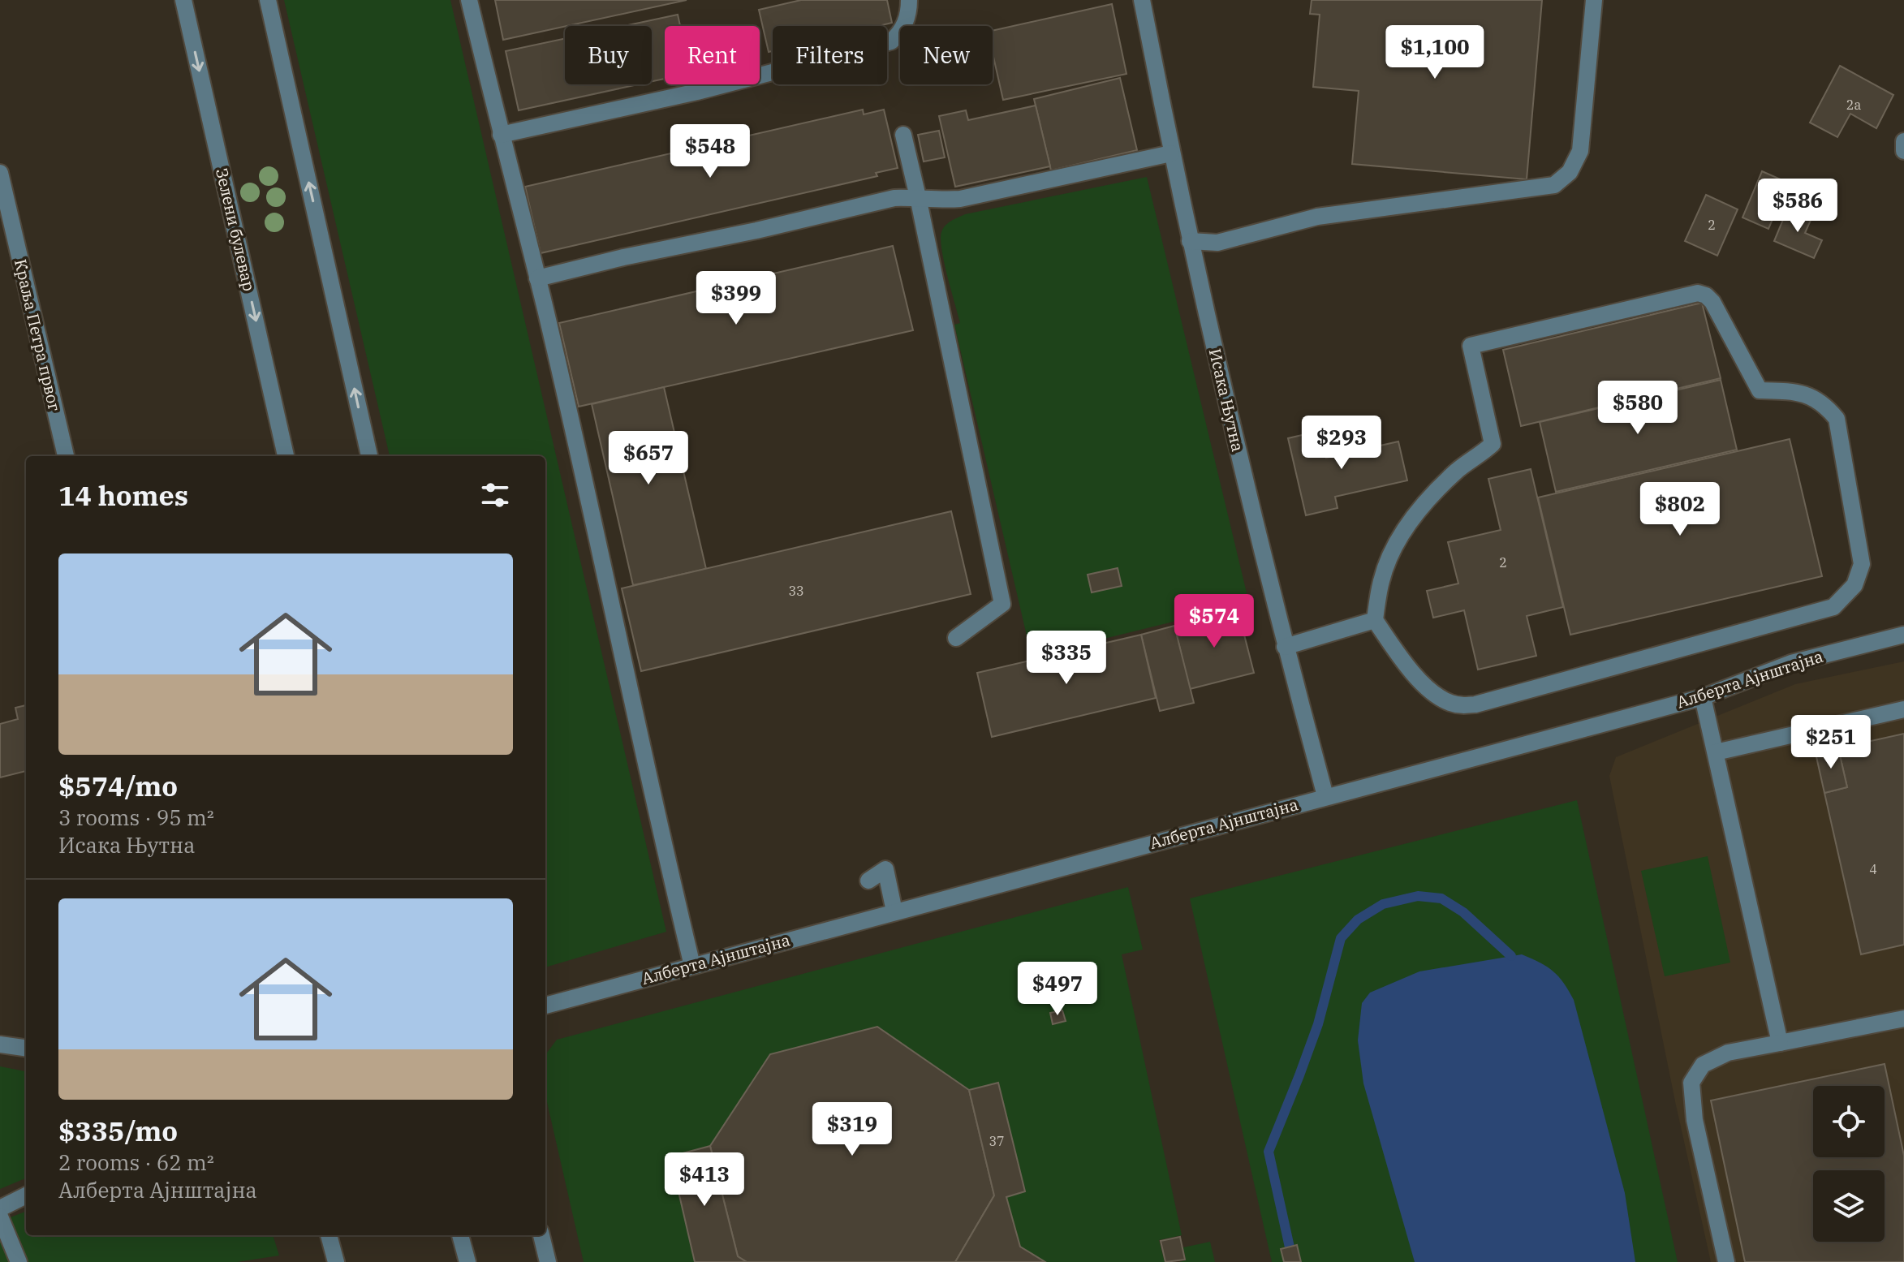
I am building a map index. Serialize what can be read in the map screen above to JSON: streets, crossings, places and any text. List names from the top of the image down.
{
  "streets": {
    "street": [
      "Зелени булевар",
      "Краља Петра првог",
      "Исака Њутна",
      "Алберта Ајнштајна"
    ]
  },
  "crossings": [
    ["Исака Њутна", "Алберта Ајнштајна"]
  ],
  "house_numbers": [
    "2a",
    "2",
    "2",
    "33",
    "4",
    "37"
  ],
  "page": {
    "price": [
      "$1,100",
      "$548",
      "$586",
      "$399",
      "$580",
      "$293",
      "$657",
      "$802",
      "$574",
      "$335",
      "$251",
      "$497",
      "$319",
      "$413"
    ],
    "chip": [
      "Buy",
      "Rent",
      "Filters",
      "New"
    ],
    "heading": "14 homes",
    "list": [
      {
        "name": "$574/mo",
        "note": "3 rooms · 95 m² · Исака Њутна"
      },
      {
        "name": "$335/mo",
        "note": "2 rooms · 62 m² · Алберта Ајнштајна"
      }
    ]
  }
}
